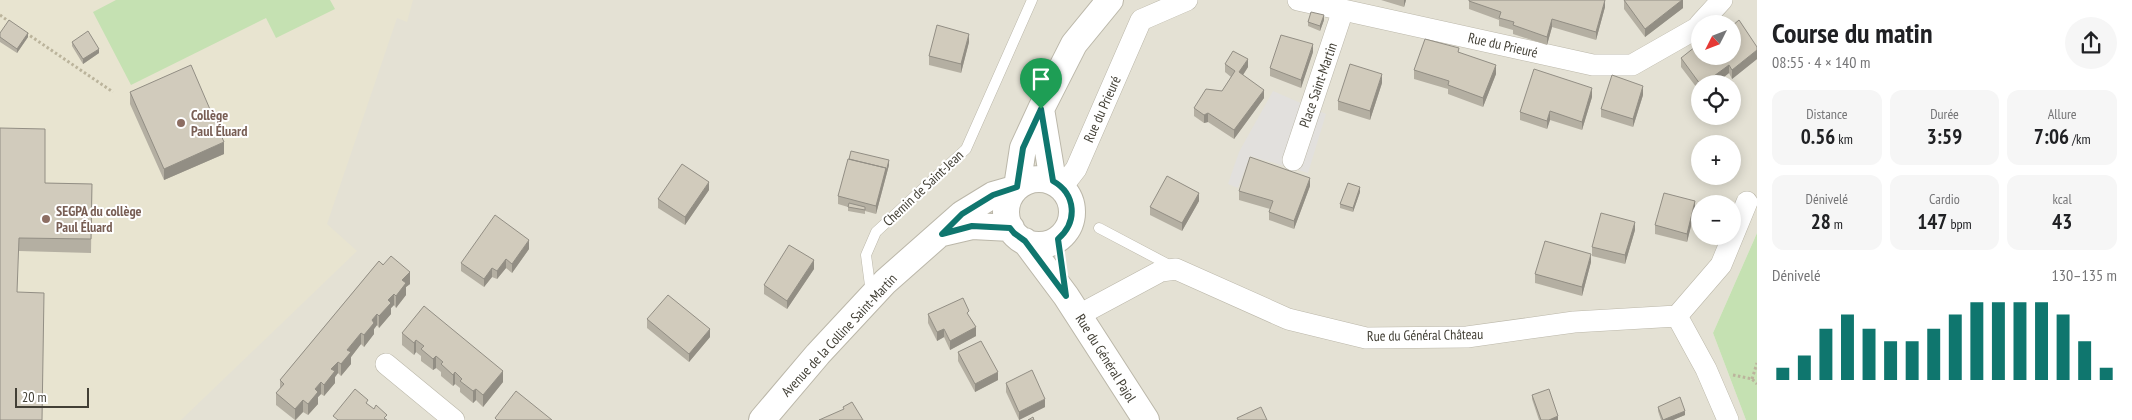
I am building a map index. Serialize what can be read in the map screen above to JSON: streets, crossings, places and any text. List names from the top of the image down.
{
  "streets": {
    "street": [
      "Rue du Prieuré",
      "Place Saint-Martin",
      "Avenue de la Colline Saint-Martin",
      "Rue du Général Château",
      "Rue du Général Pajol"
    ],
    "lane": ["Chemin de Saint-Jean"]
  },
  "crossings": [
    ["Rue du Prieuré", "Place Saint-Martin"],
    ["Rue du Prieuré", "Avenue de la Colline Saint-Martin"],
    ["Rue du Prieuré", "Rue du Général Pajol"],
    ["Chemin de Saint-Jean", "Avenue de la Colline Saint-Martin"],
    ["Avenue de la Colline Saint-Martin", "Rue du Général Pajol"]
  ],
  "places": ["Collège Paul Éluard", "SEGPA du collège Paul Éluard"],
  "scale_bar": "20 m",
  "north": "bottom left",
  "page": {
    "heading": ["Course du matin", "08:55 · 4 × 140 m"],
    "map_buttons": ["+", "−"],
    "stats": [
      ["Distance", "0.56 km"],
      ["Durée", "3:59"],
      ["Allure", "7:06 /km"],
      ["Dénivelé", "28 m"],
      ["Cardio", "147 bpm"],
      ["kcal", "43"]
    ],
    "chart": ["Dénivelé", "130–135 m"],
    "scale": "20 m"
  }
}
